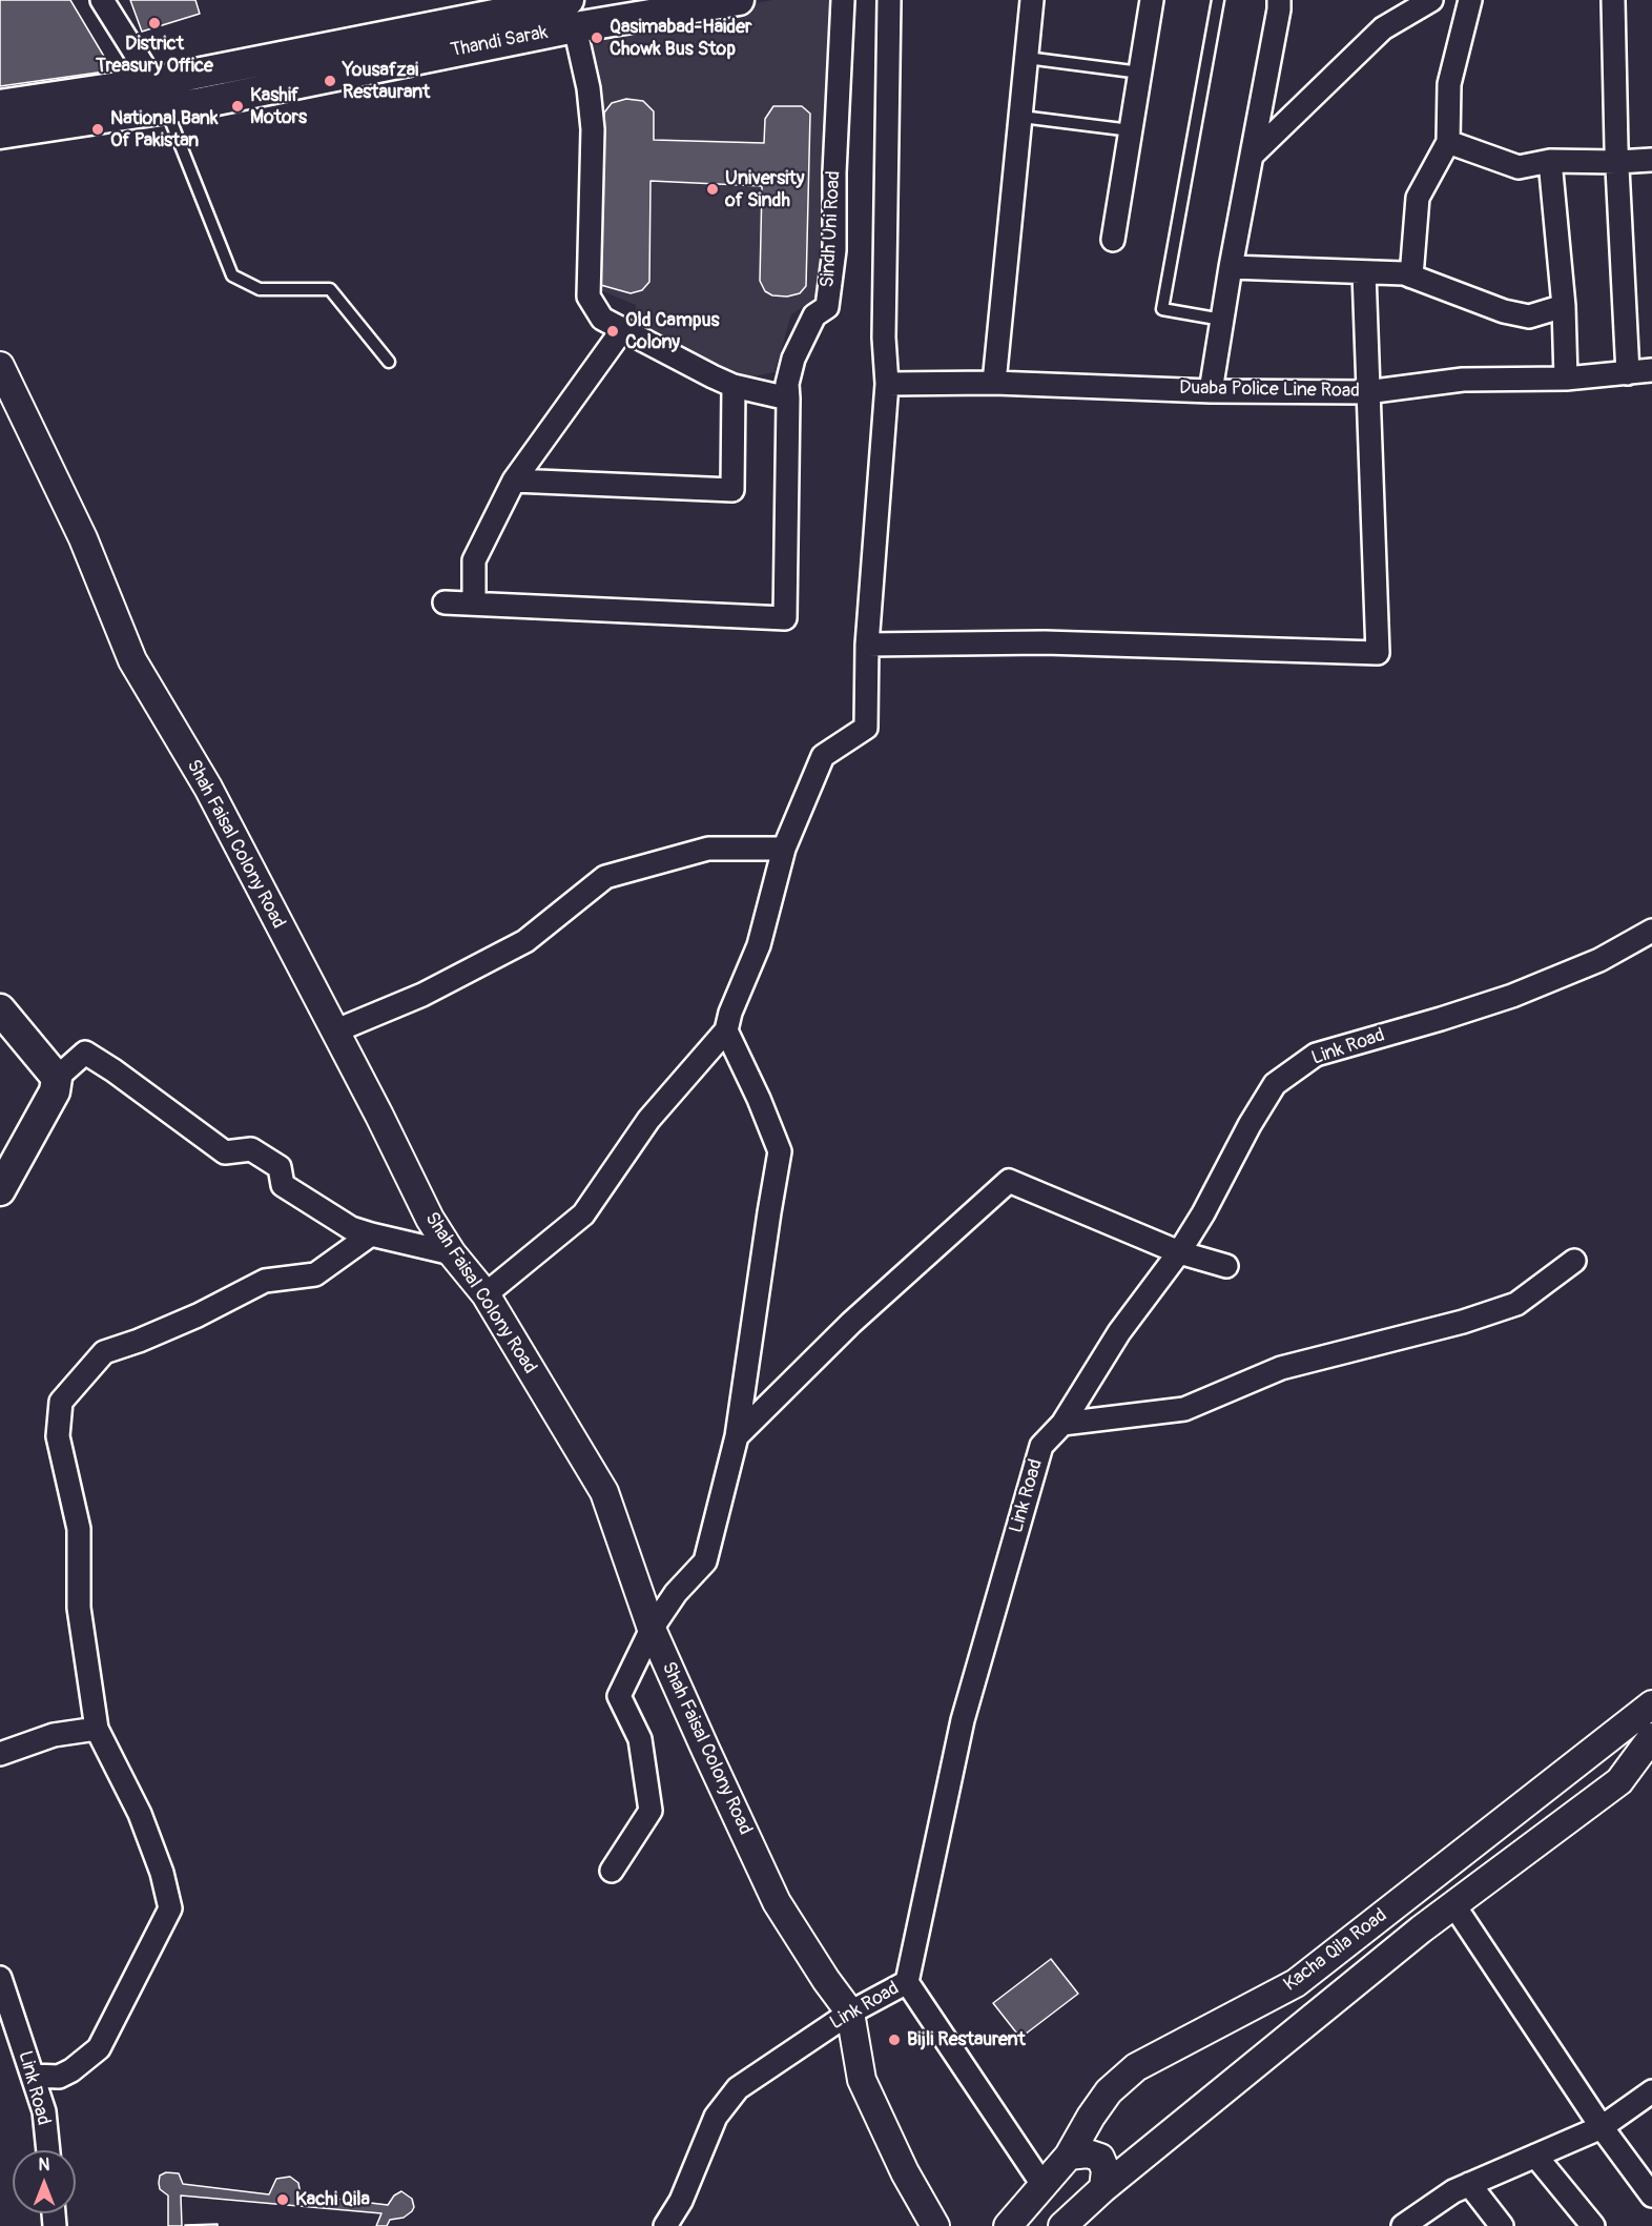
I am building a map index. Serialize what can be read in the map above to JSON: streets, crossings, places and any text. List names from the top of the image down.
{
  "streets": {
    "main road": ["Thandi Sarak"],
    "street": [
      "Sindh Uni Road",
      "Duaba Police Line Road",
      "Shah Faisal Colony Road",
      "Link Road",
      "Kacha Qila Road"
    ]
  },
  "crossings": [
    ["Shah Faisal Colony Road", "Link Road"]
  ],
  "places": [
    "District Treasury Office",
    "Qasimabad-Haider Chowk Bus Stop",
    "Yousafzai Restaurant",
    "Kashif Motors",
    "National Bank Of Pakistan",
    "University of Sindh",
    "Old Campus Colony",
    "Bijli Restaurent",
    "Kachi Qila"
  ],
  "north": "top"
}
